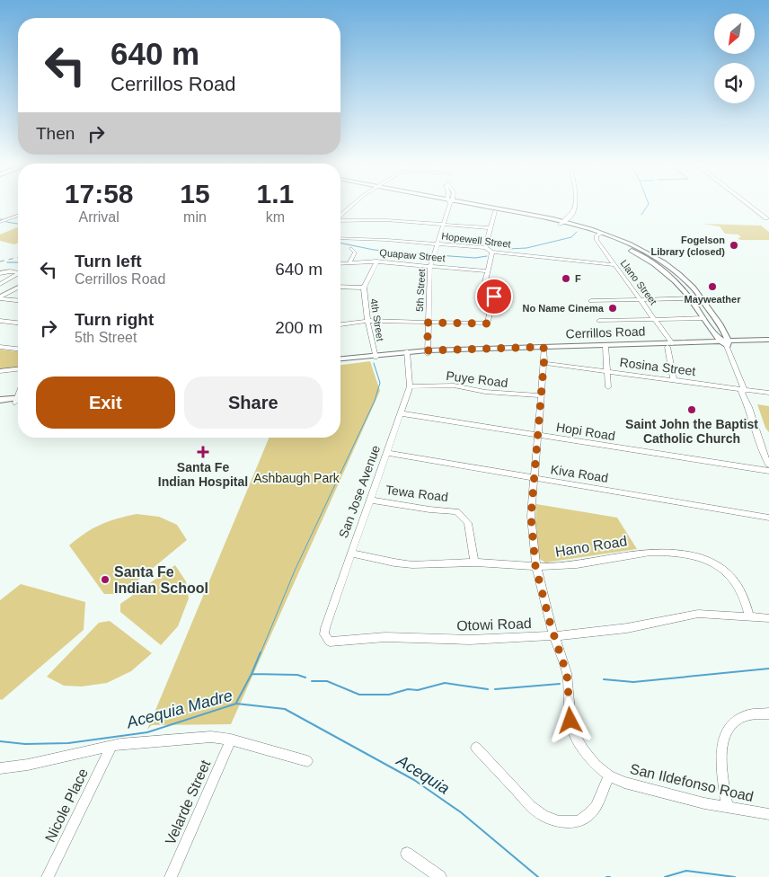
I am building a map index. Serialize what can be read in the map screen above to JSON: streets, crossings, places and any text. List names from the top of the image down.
{
  "streets": {
    "main road": ["Cerrillos Road"],
    "street": [
      "Hopewell Street",
      "Quapaw Street",
      "Llano Street",
      "5th Street",
      "4th Street",
      "Rosina Street",
      "Puye Road",
      "Hopi Road",
      "Kiva Road",
      "San Jose Avenue",
      "Tewa Road",
      "Hano Road",
      "Otowi Road",
      "San Ildefonso Road",
      "Velarde Street",
      "Nicole Place"
    ]
  },
  "crossings": [
    ["Hopewell Street", "Llano Street"],
    ["Hopewell Street", "5th Street"],
    ["Quapaw Street", "5th Street"],
    ["Quapaw Street", "4th Street"],
    ["Llano Street", "Cerrillos Road"],
    ["5th Street", "Cerrillos Road"],
    ["4th Street", "Cerrillos Road"],
    ["Cerrillos Road", "San Jose Avenue"],
    ["Cerrillos Road", "San Ildefonso Road"],
    ["Rosina Street", "San Ildefonso Road"],
    ["Puye Road", "San Jose Avenue"],
    ["Puye Road", "San Ildefonso Road"],
    ["Hopi Road", "San Jose Avenue"],
    ["Hopi Road", "San Ildefonso Road"],
    ["Kiva Road", "San Jose Avenue"],
    ["Kiva Road", "San Ildefonso Road"],
    ["San Jose Avenue", "Tewa Road"],
    ["San Jose Avenue", "Hano Road"],
    ["San Jose Avenue", "Otowi Road"],
    ["Tewa Road", "Hano Road"],
    ["Hano Road", "Otowi Road"],
    ["Hano Road", "San Ildefonso Road"],
    ["Otowi Road", "San Ildefonso Road"]
  ],
  "water": ["Acequia Madre", "Acequia"],
  "parks": ["Ashbaugh Park"],
  "places": {
    "other": [
      "Fogelson Library (closed)",
      "F",
      "Mayweather",
      "No Name Cinema",
      "Saint John the Baptist Catholic Church",
      "Santa Fe Indian School"
    ],
    "health": ["Santa Fe Indian Hospital"]
  },
  "north": "bottom left",
  "page": {
    "turn": ["640 m", "Cerrillos Road"],
    "then": "Then",
    "eta": [
      "17:58",
      "Arrival",
      "15",
      "min",
      "1.1",
      "km"
    ],
    "list": [
      {
        "name": "Turn left",
        "note": "Cerrillos Road",
        "value": "640 m"
      },
      {
        "name": "Turn right",
        "note": "5th Street",
        "value": "200 m"
      }
    ],
    "buttons": ["Exit", "Share"]
  }
}
